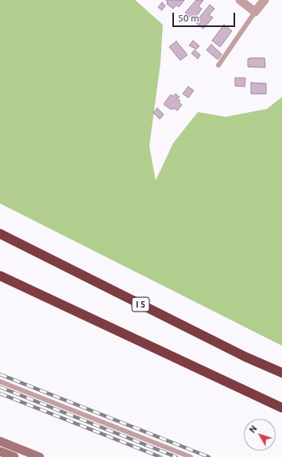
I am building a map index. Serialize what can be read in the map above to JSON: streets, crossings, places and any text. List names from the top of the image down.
{
  "streets": {
    "highway": ["I 5"]
  },
  "scale_bar": "50 m",
  "north": "top left"
}
